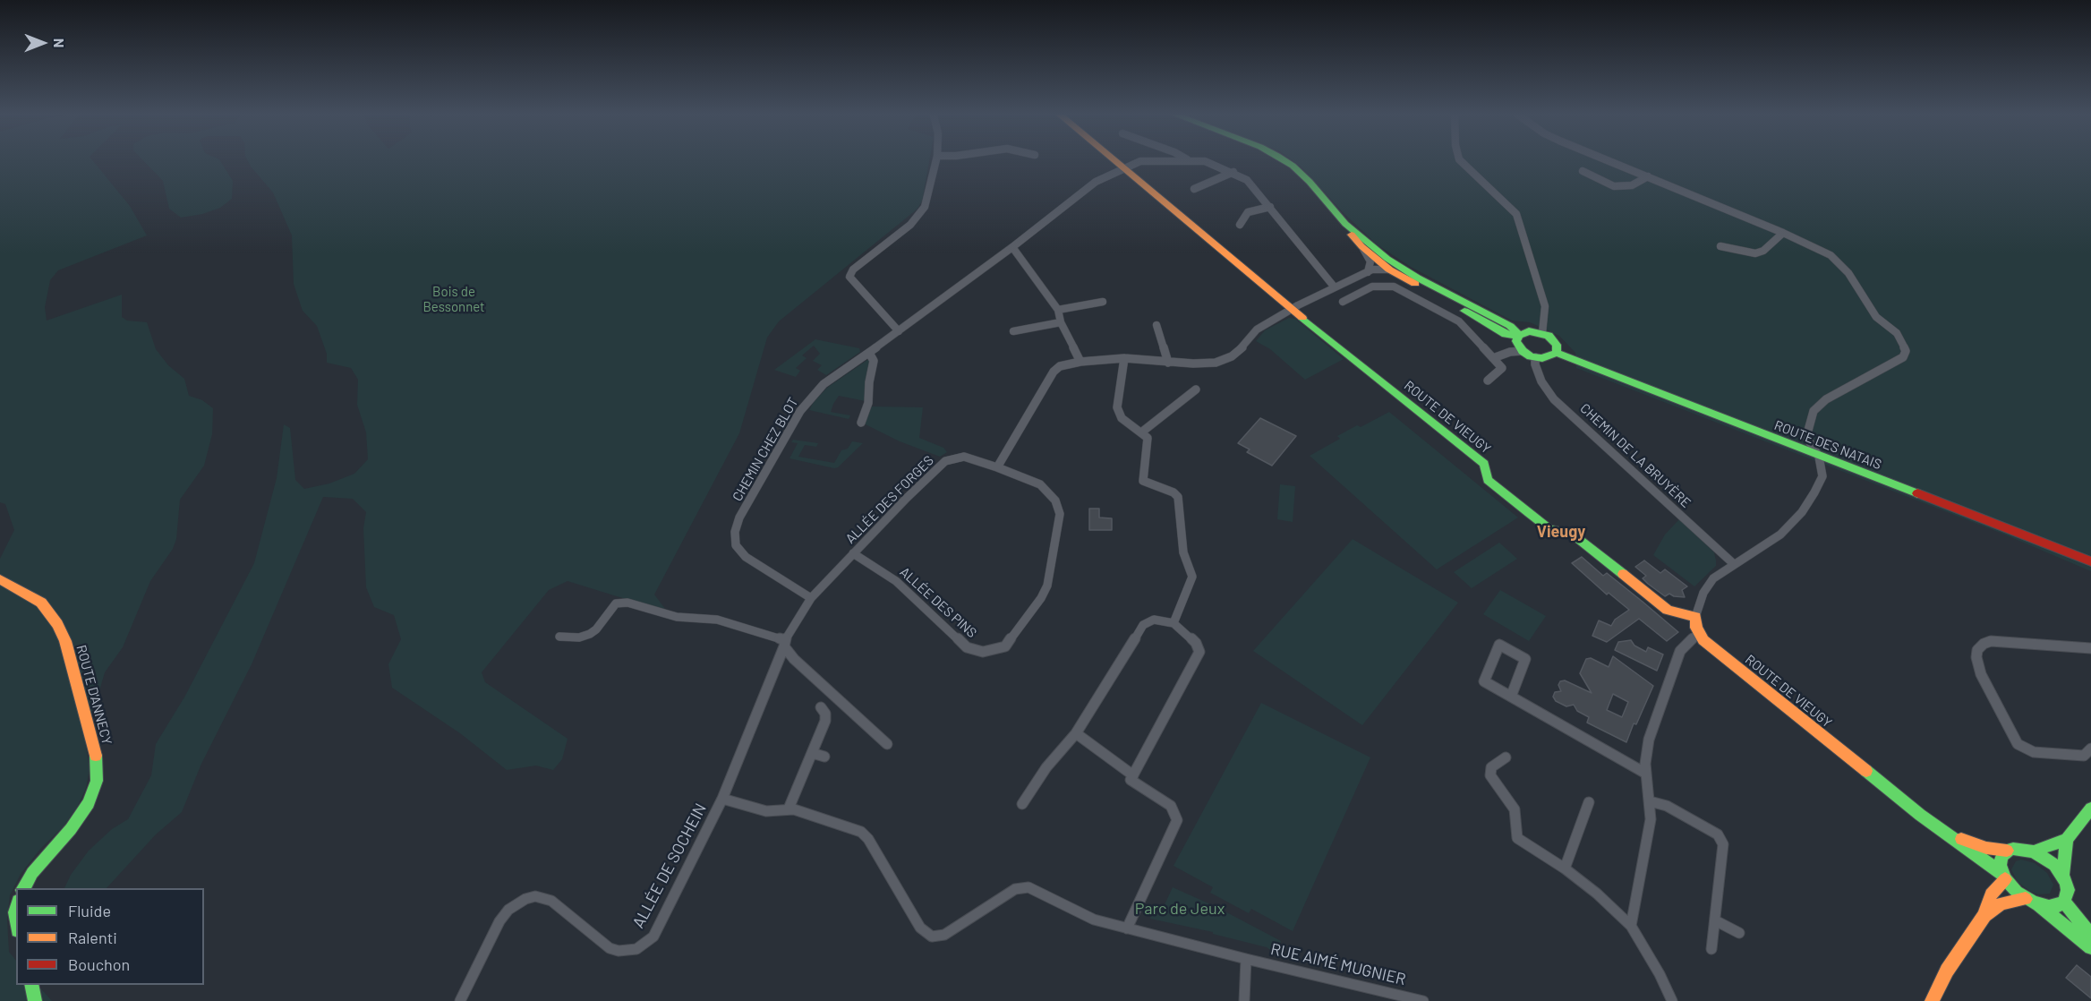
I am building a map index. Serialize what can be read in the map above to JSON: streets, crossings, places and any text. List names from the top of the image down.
{
  "streets": {
    "street": [
      "ROUTE DE VIEUGY",
      "ROUTE DES NATAIS",
      "CHEMIN CHEZ BLOT",
      "CHEMIN DE LA BRUYÈRE",
      "ALLÉE DES FORGES",
      "ALLÉE DES PINS",
      "ROUTE D'ANNECY",
      "ALLÉE DE SOCHEIN",
      "RUE AIMÉ MUGNIER"
    ]
  },
  "crossings": [
    ["ROUTE DE VIEUGY", "CHEMIN CHEZ BLOT"],
    ["ROUTE DES NATAIS", "CHEMIN DE LA BRUYÈRE"],
    ["CHEMIN CHEZ BLOT", "ALLÉE DES FORGES"],
    ["ALLÉE DES FORGES", "ALLÉE DES PINS"]
  ],
  "districts": ["Vieugy"],
  "parks": ["Bois de Bessonnet", "Parc de Jeux"],
  "legend": ["Fluide", "Ralenti", "Bouchon"],
  "north": "right"
}
